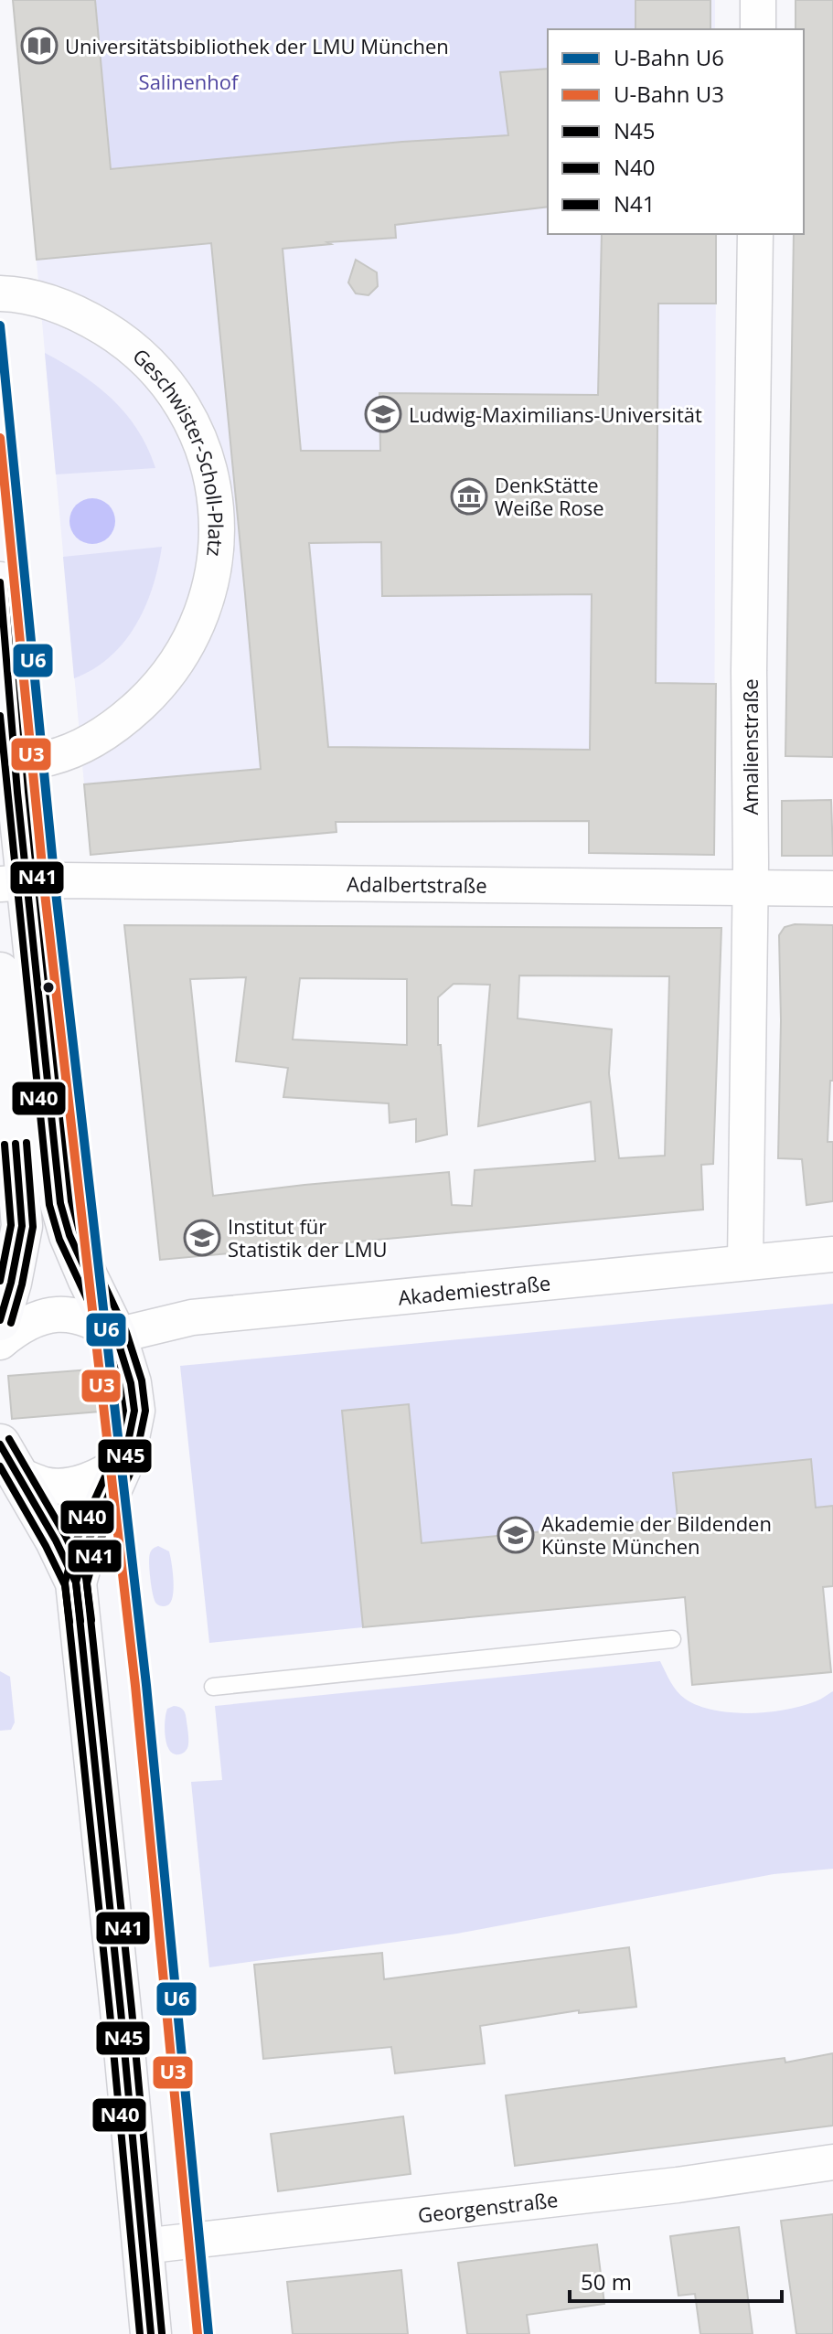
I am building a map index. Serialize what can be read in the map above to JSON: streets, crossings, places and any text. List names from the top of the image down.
{
  "streets": {
    "street": [
      "Geschwister-Scholl-Platz",
      "Amalienstraße",
      "Adalbertstraße",
      "Akademiestraße",
      "Georgenstraße"
    ]
  },
  "crossings": [
    ["Amalienstraße", "Adalbertstraße"],
    ["Amalienstraße", "Akademiestraße"]
  ],
  "parks": ["Salinenhof"],
  "places": {
    "library": ["Universitätsbibliothek der LMU München"],
    "school or university": ["Ludwig-Maximilians-Universität", "Institut für Statistik der LMU", "Akademie der Bildenden Künste München"],
    "museum": ["DenkStätte Weiße Rose"]
  },
  "lines": [
    "metro line U6",
    "metro line U3",
    "transit line N41",
    "transit line N45",
    "transit line N40"
  ],
  "legend": [
    "U-Bahn U6",
    "U-Bahn U3",
    "N45",
    "N40",
    "N41"
  ],
  "scale_bar": "50 m"
}
